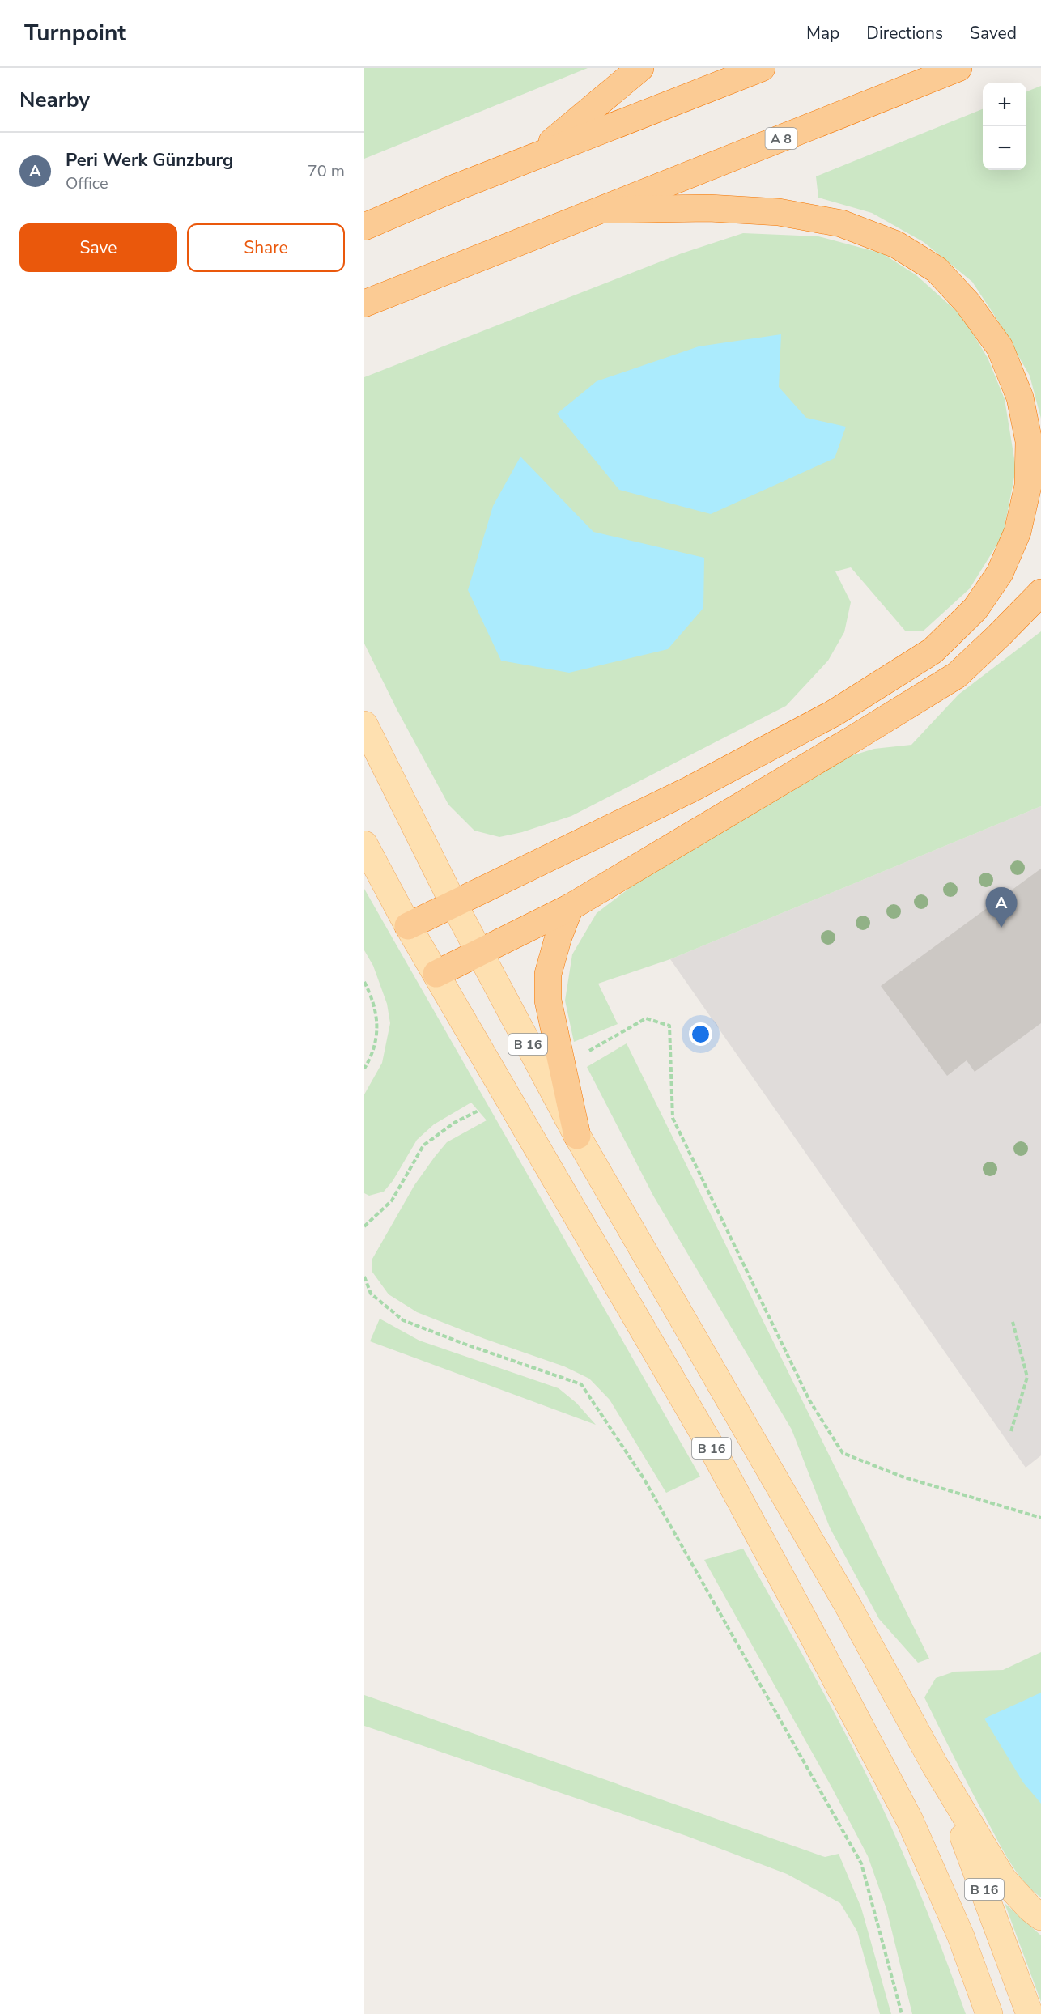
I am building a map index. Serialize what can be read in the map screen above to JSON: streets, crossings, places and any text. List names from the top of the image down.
{
  "streets": {
    "highway": ["A 8"],
    "main road": ["B 16"]
  },
  "page": {
    "header": "Turnpoint",
    "nav": ["Map", "Directions", "Saved"],
    "heading": "Nearby",
    "map_buttons": ["+", "−"],
    "list": [
      {
        "mark": "A",
        "name": "Peri Werk Günzburg",
        "note": "Office",
        "value": "70 m"
      }
    ],
    "buttons": ["Save", "Share"],
    "pins": "A"
  }
}
